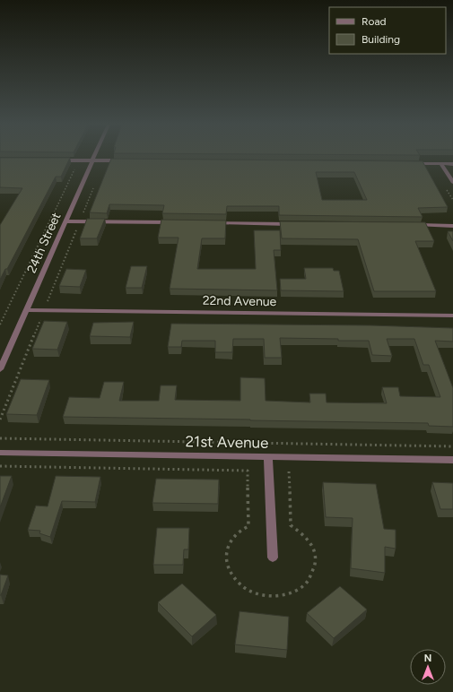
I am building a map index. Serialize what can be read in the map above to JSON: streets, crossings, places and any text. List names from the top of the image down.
{
  "streets": {
    "street": ["24th Street", "22nd Avenue", "21st Avenue"]
  },
  "crossings": [
    ["24th Street", "22nd Avenue"]
  ],
  "legend": ["Road", "Building"],
  "north": "top"
}
